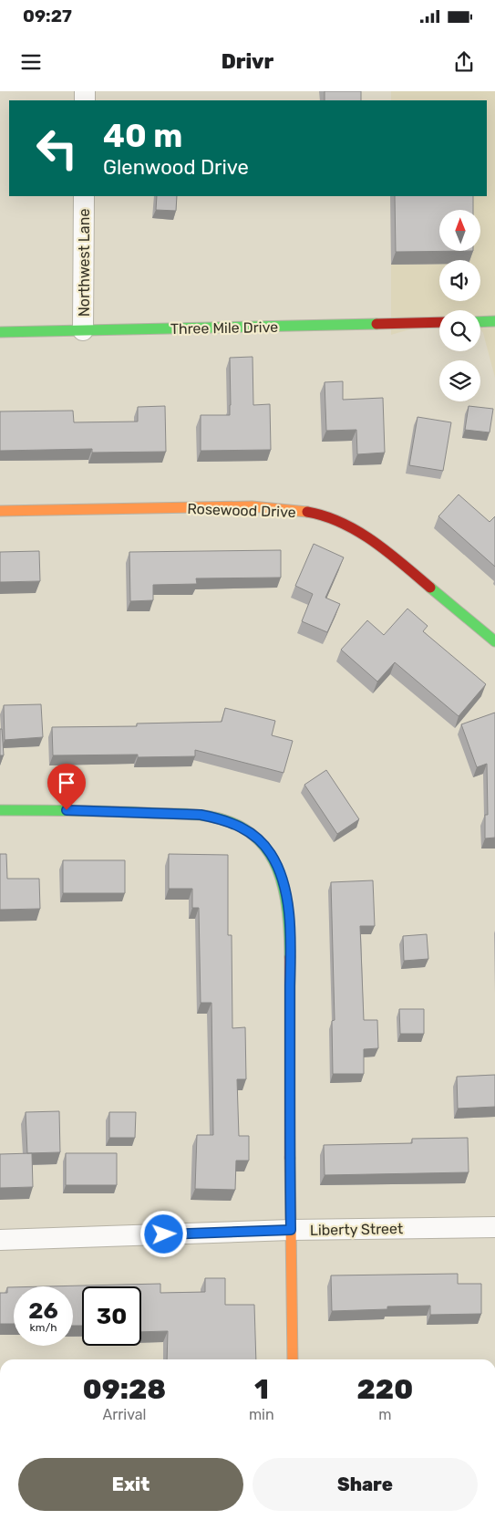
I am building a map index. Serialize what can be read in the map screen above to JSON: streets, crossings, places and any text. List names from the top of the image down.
{
  "streets": {
    "street": [
      "Northwest Lane",
      "Three Mile Drive",
      "Rosewood Drive",
      "Liberty Street"
    ]
  },
  "crossings": [
    ["Northwest Lane", "Three Mile Drive"]
  ],
  "north": "top",
  "page": {
    "status": "09:27",
    "header": "Drivr",
    "turn": ["40 m", "Glenwood Drive"],
    "speed": "26 km/h",
    "limit": "30",
    "eta": [
      "09:28",
      "Arrival",
      "1",
      "min",
      "220",
      "m"
    ],
    "buttons": ["Exit", "Share"]
  }
}
